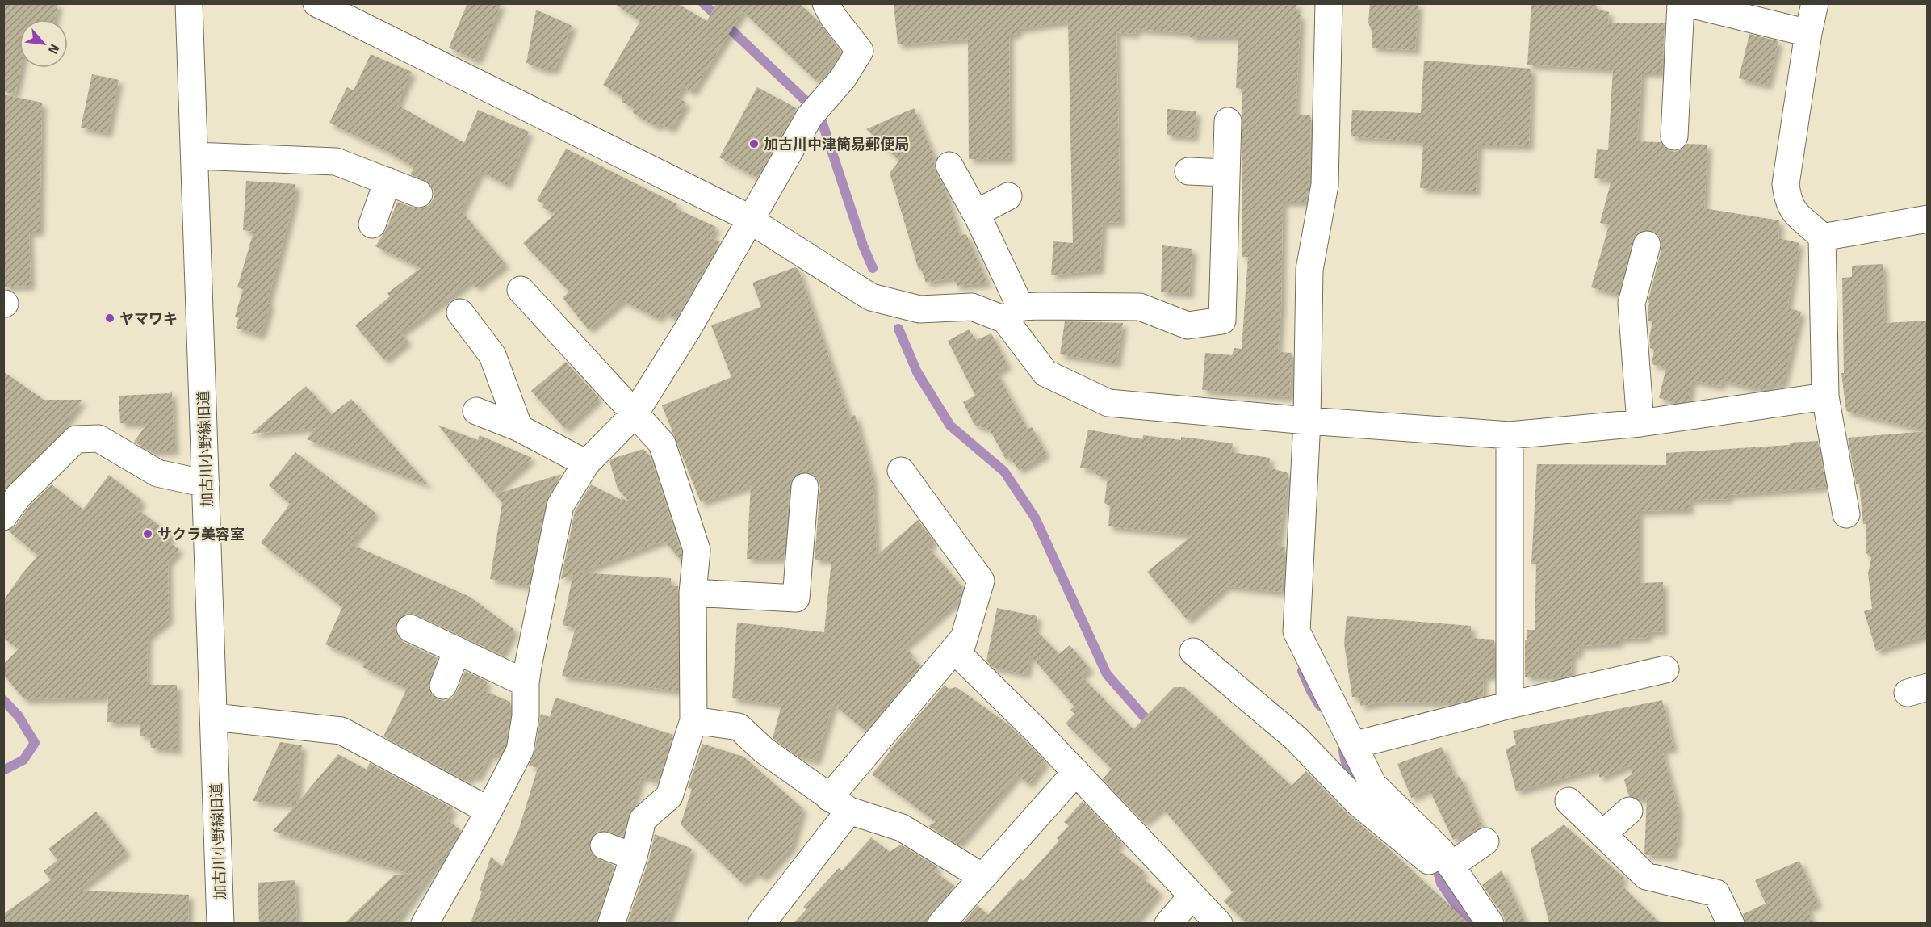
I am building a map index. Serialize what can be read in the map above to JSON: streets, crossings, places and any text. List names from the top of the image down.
{
  "streets": {
    "street": ["加古川小野線旧道"]
  },
  "places": ["加古川中津簡易郵便局", "ヤマワキ", "サクラ美容室"],
  "north": "bottom right"
}
